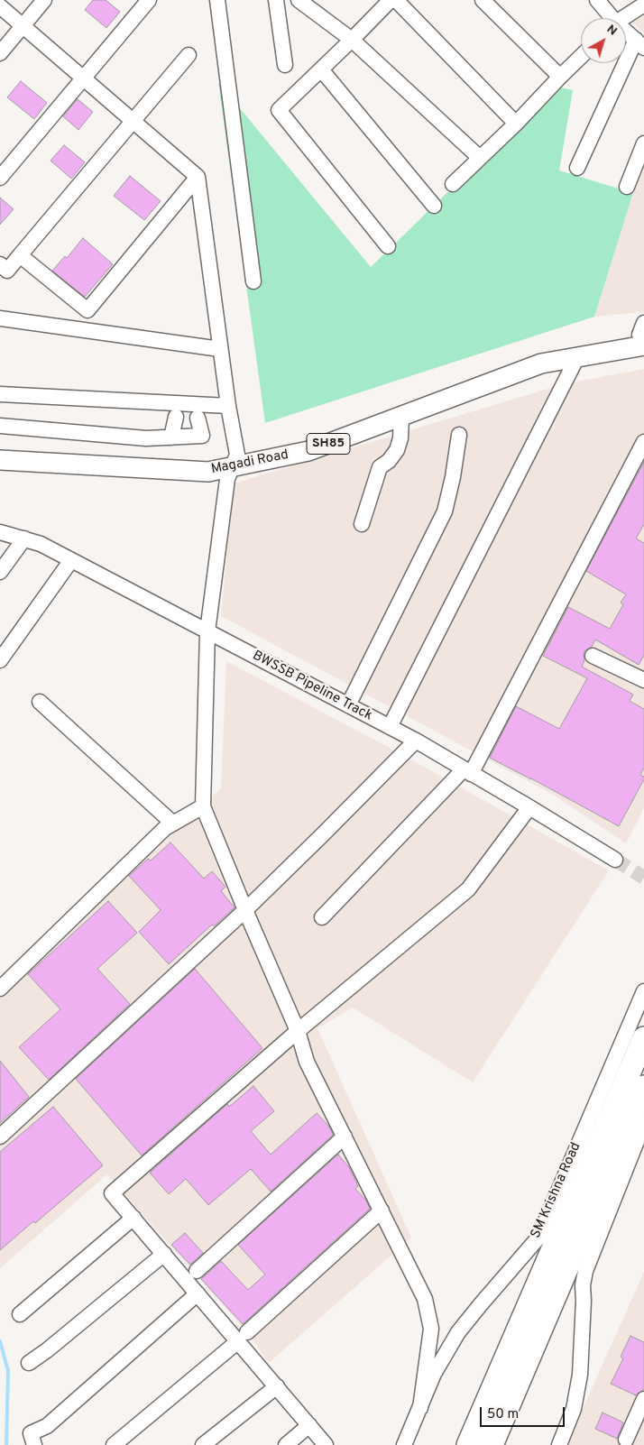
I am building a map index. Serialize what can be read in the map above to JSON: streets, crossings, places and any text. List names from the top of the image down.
{
  "streets": {
    "highway": ["SM Krishna Road"],
    "main road": ["SH85", "Magadi Road"],
    "street": ["BWSSB Pipeline Track"]
  },
  "scale_bar": "50 m",
  "north": "top right"
}
